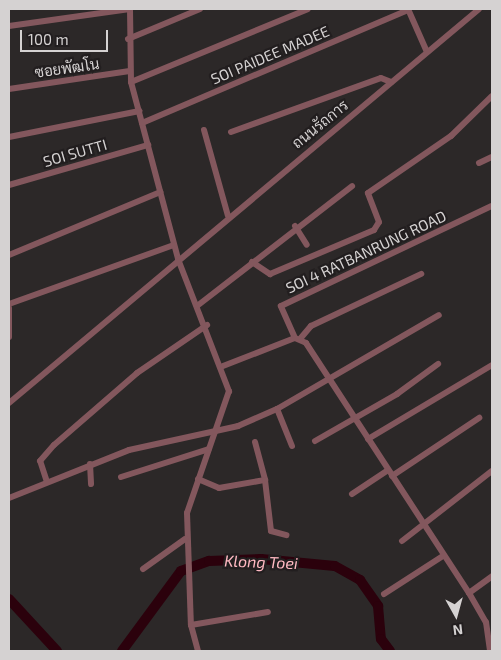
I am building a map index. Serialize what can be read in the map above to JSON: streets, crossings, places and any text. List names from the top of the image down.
{
  "streets": {
    "street": [
      "SOI PAIDEE MADEE",
      "ซอยพัฒโน",
      "ถนนรัถการ",
      "SOI SUTTI",
      "SOI 4 RATBANRUNG ROAD"
    ]
  },
  "water": ["Klong Toei"],
  "scale_bar": "100 m",
  "north": "bottom"
}
